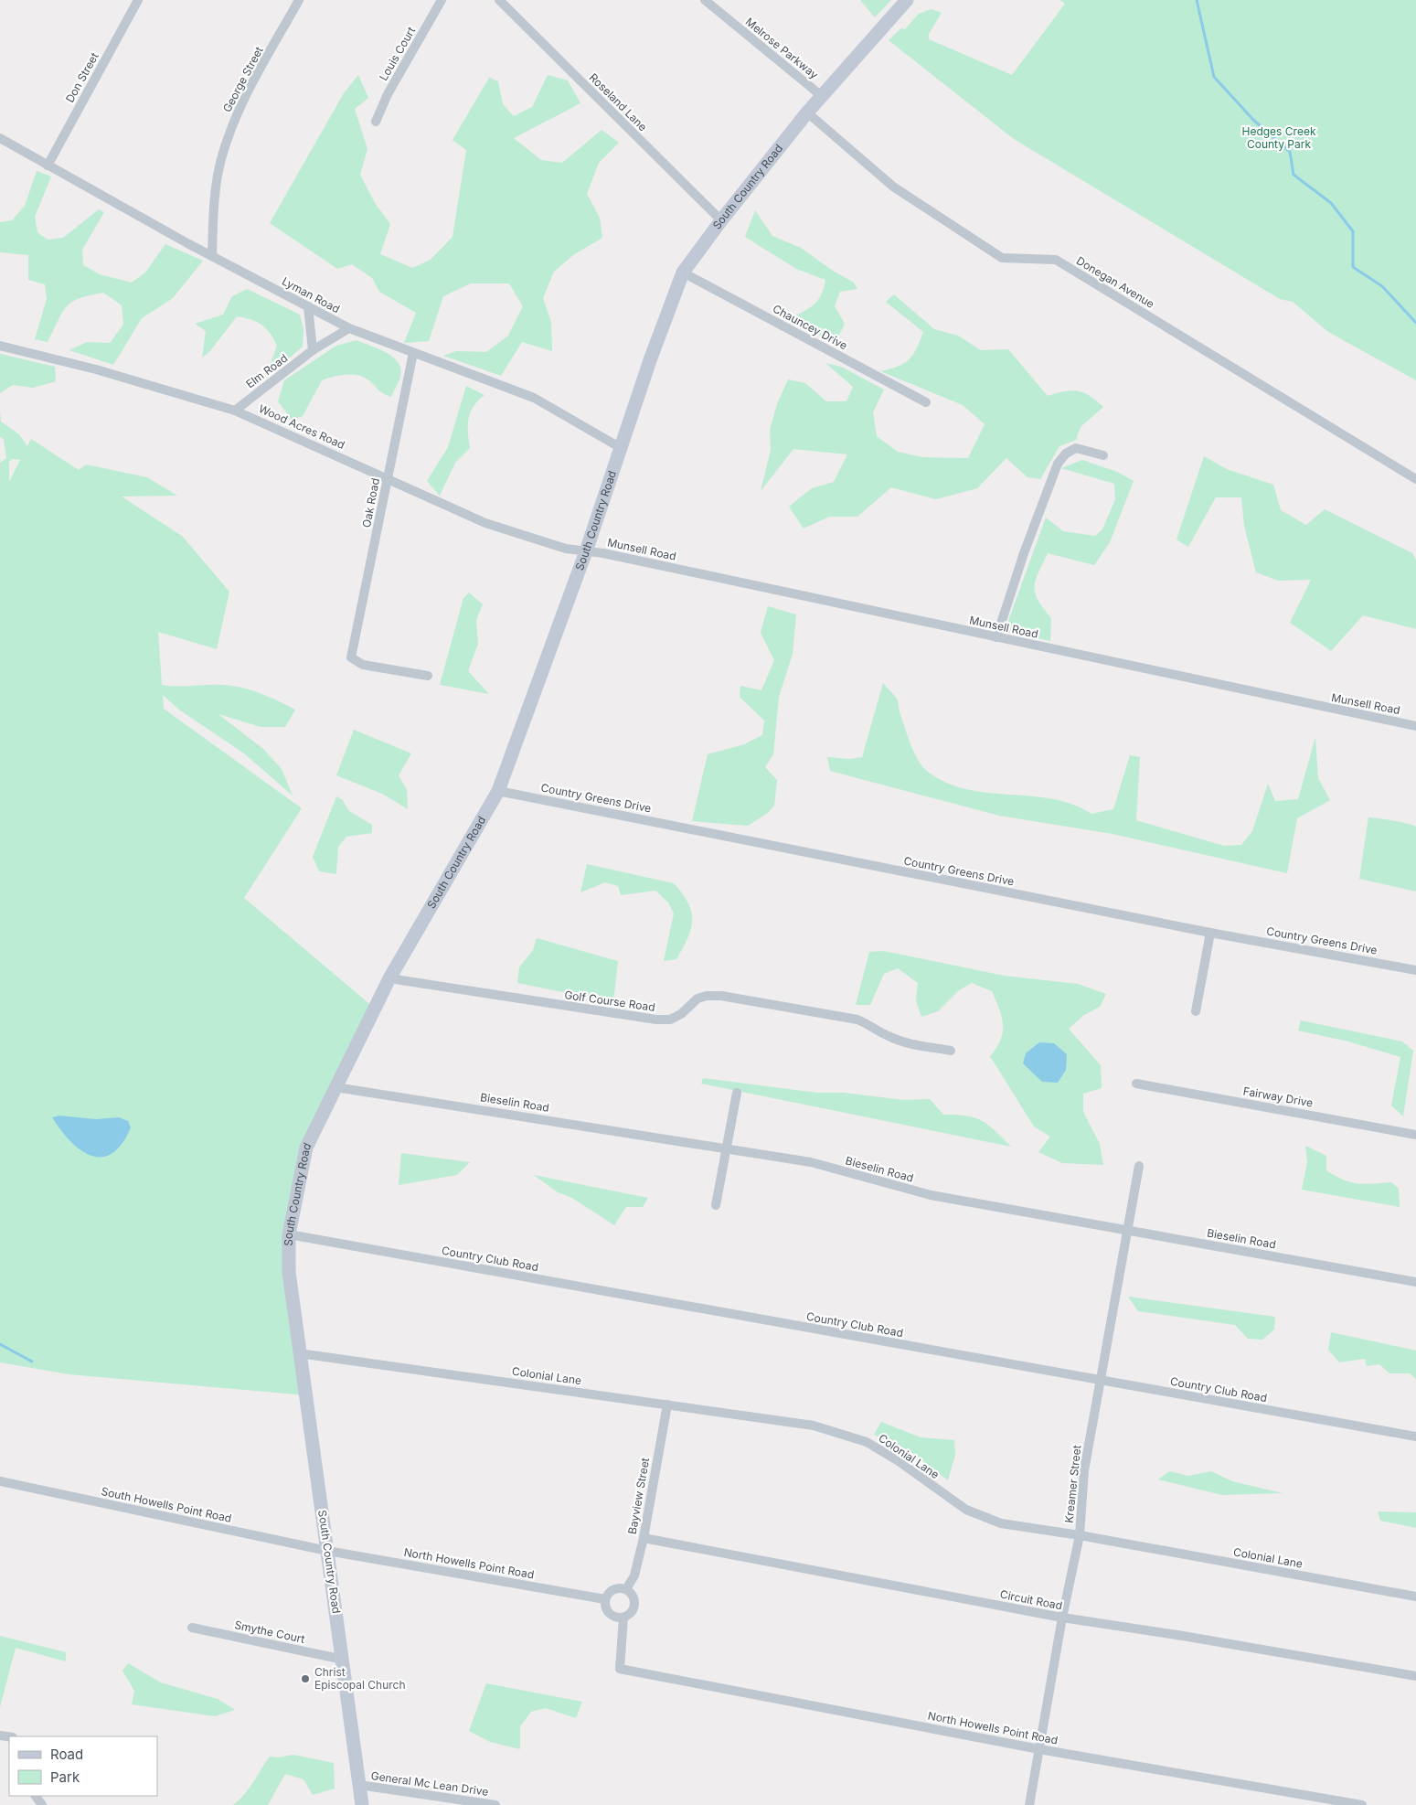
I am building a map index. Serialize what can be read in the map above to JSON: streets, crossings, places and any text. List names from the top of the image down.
{
  "streets": {
    "main road": ["South Country Road"],
    "street": [
      "Melrose Parkway",
      "Louis Court",
      "Don Street",
      "George Street",
      "Roseland Lane",
      "Donegan Avenue",
      "Lyman Road",
      "Chauncey Drive",
      "Elm Road",
      "Wood Acres Road",
      "Oak Road",
      "Munsell Road",
      "Country Greens Drive",
      "Golf Course Road",
      "Fairway Drive",
      "Bieselin Road",
      "Country Club Road",
      "Colonial Lane",
      "Kreamer Street",
      "Bayview Street",
      "South Howells Point Road",
      "North Howells Point Road",
      "Circuit Road",
      "Smythe Court",
      "General Mc Lean Drive"
    ]
  },
  "crossings": [
    ["Melrose Parkway", "South Country Road"],
    ["Don Street", "Lyman Road"],
    ["George Street", "Lyman Road"],
    ["Roseland Lane", "South Country Road"],
    ["South Country Road", "Donegan Avenue"],
    ["South Country Road", "Lyman Road"],
    ["South Country Road", "Chauncey Drive"],
    ["South Country Road", "Wood Acres Road"],
    ["South Country Road", "Munsell Road"],
    ["South Country Road", "Country Greens Drive"],
    ["South Country Road", "Golf Course Road"],
    ["South Country Road", "Bieselin Road"],
    ["South Country Road", "Country Club Road"],
    ["South Country Road", "Colonial Lane"],
    ["South Country Road", "South Howells Point Road"],
    ["South Country Road", "North Howells Point Road"],
    ["South Country Road", "Smythe Court"],
    ["South Country Road", "General Mc Lean Drive"],
    ["Lyman Road", "Elm Road"],
    ["Lyman Road", "Oak Road"],
    ["Elm Road", "Wood Acres Road"],
    ["Wood Acres Road", "Oak Road"],
    ["Wood Acres Road", "Munsell Road"],
    ["Bieselin Road", "Kreamer Street"],
    ["Country Club Road", "Kreamer Street"],
    ["Colonial Lane", "Kreamer Street"],
    ["Colonial Lane", "Bayview Street"],
    ["Kreamer Street", "North Howells Point Road"],
    ["Kreamer Street", "Circuit Road"],
    ["Bayview Street", "North Howells Point Road"],
    ["Bayview Street", "Circuit Road"],
    ["South Howells Point Road", "North Howells Point Road"]
  ],
  "parks": ["Hedges Creek County Park"],
  "places": ["Christ Episcopal Church"],
  "legend": ["Road", "Park"]
}
